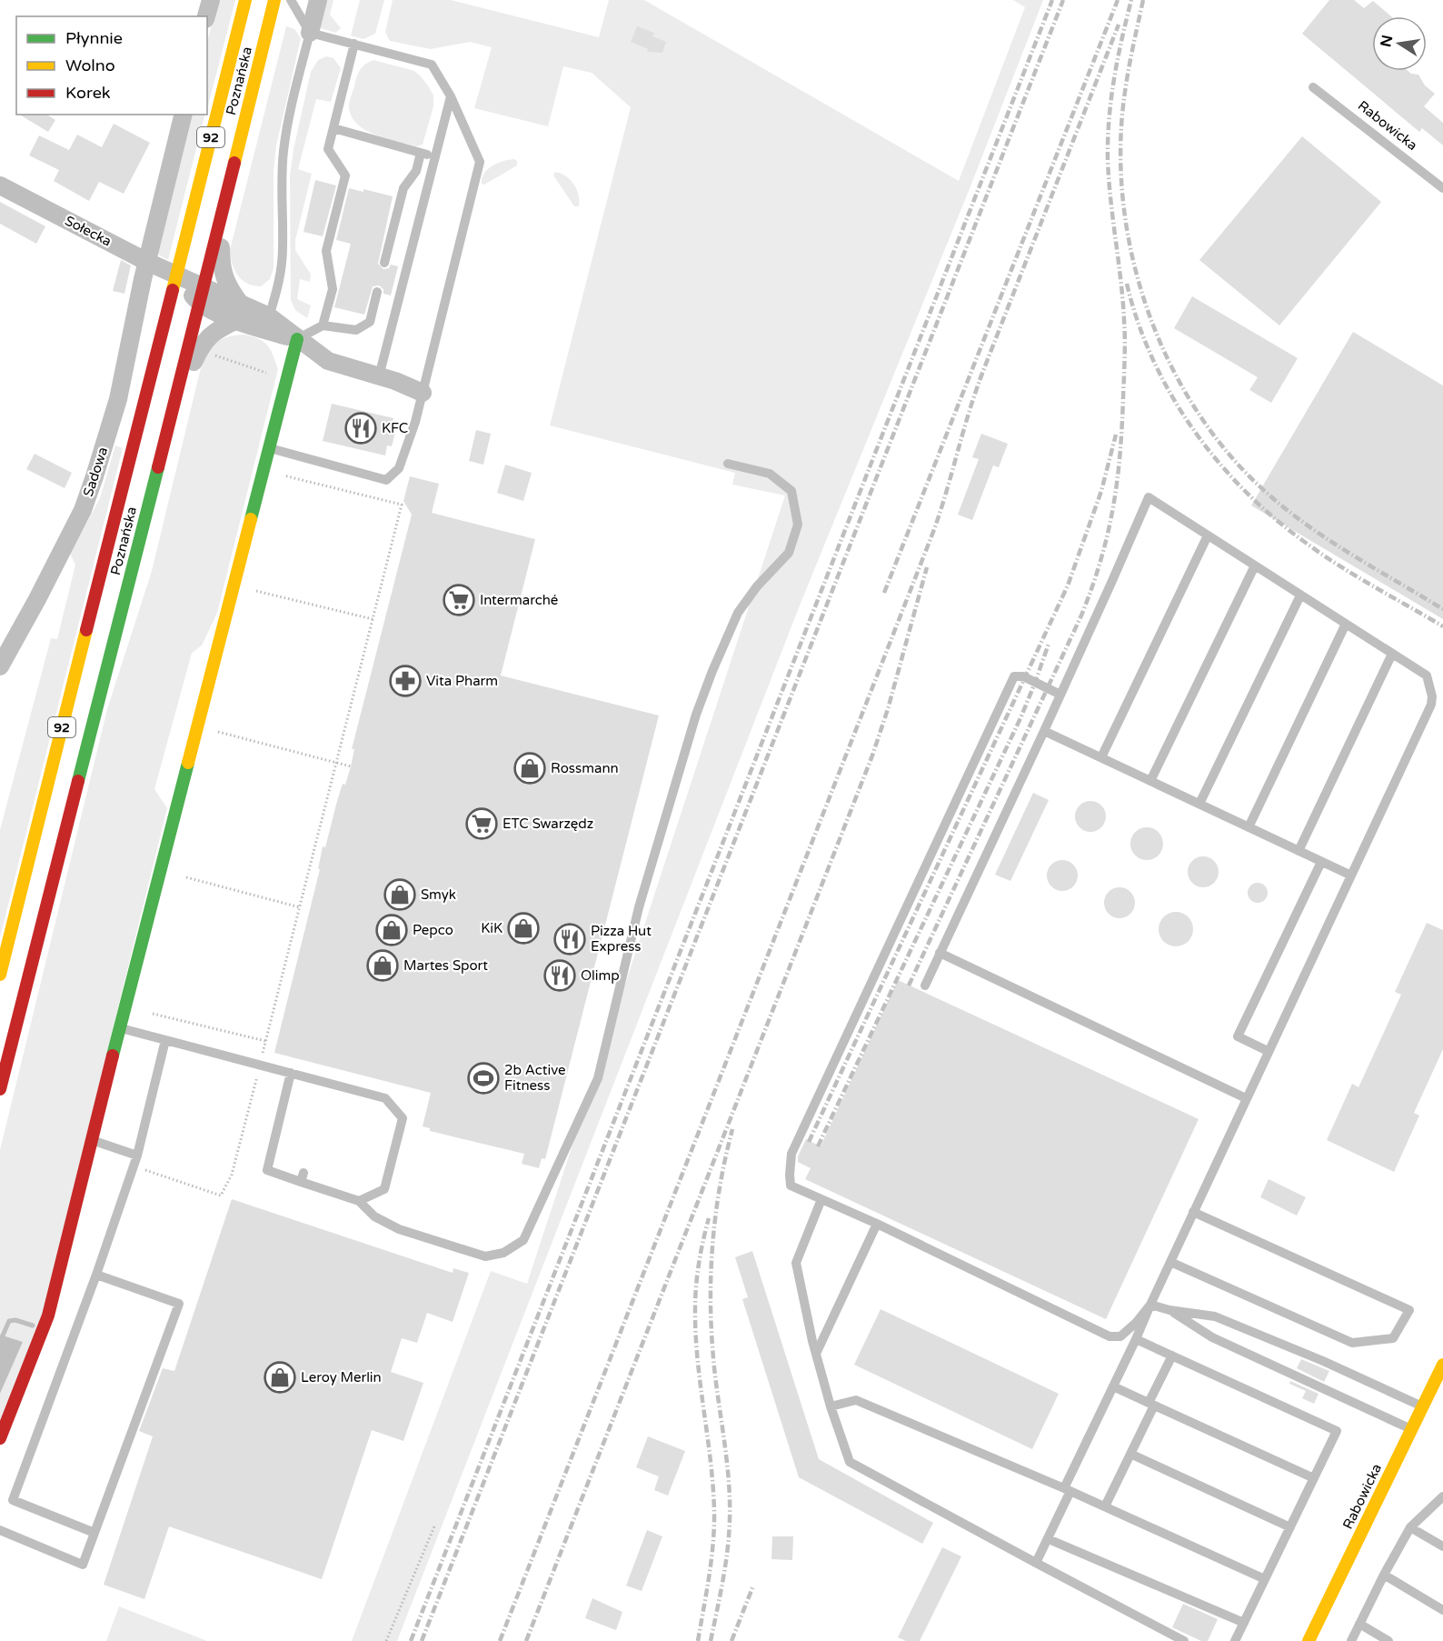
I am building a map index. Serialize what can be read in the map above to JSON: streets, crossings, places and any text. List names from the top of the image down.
{
  "streets": {
    "main road": ["Poznańska", "Rabowicka", "92"],
    "street": ["Sołecka", "Sadowa"]
  },
  "crossings": [
    ["Poznańska", "Sołecka"],
    ["Sołecka", "Sadowa"]
  ],
  "places": {
    "restaurant": ["KFC", "Pizza Hut Express", "Olimp"],
    "supermarket": ["Intermarché", "ETC Swarzędz"],
    "pharmacy": ["Vita Pharm"],
    "shop": [
      "Rossmann",
      "Smyk",
      "KiK",
      "Pepco",
      "Martes Sport",
      "Leroy Merlin"
    ],
    "sports": ["2b Active Fitness"]
  },
  "legend": ["Płynnie", "Wolno", "Korek"],
  "north": "left"
}
